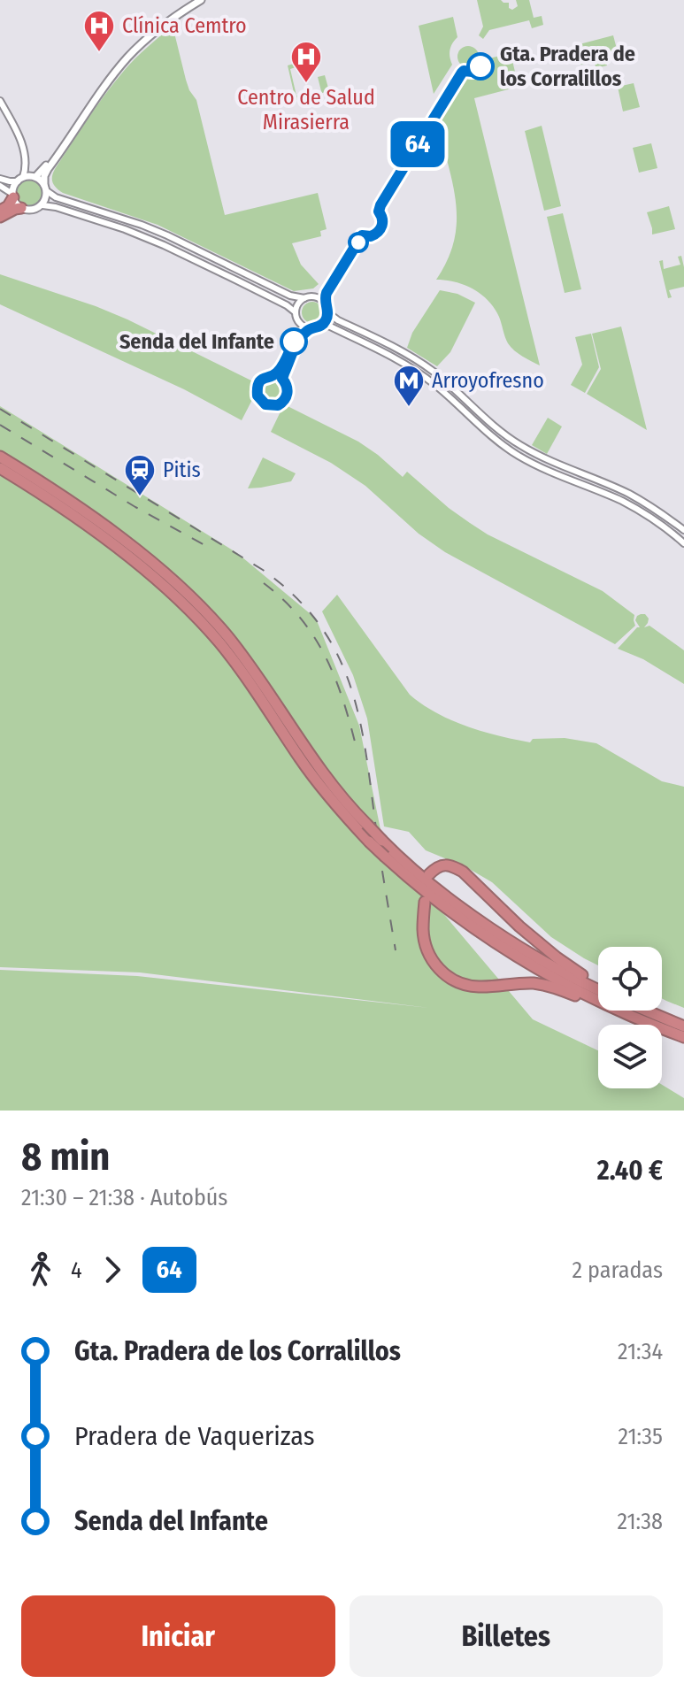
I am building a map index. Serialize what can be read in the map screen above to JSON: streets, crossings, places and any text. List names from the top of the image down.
{
  "places": {
    "hospital": ["Clínica Cemtro", "Centro de Salud Mirasierra"],
    "other": ["Gta. Pradera de los Corralillos", "Senda del Infante"],
    "metro station": ["Arroyofresno"],
    "station": ["Pitis"]
  },
  "lines": ["bus line 64"],
  "page": {
    "on_map": "64",
    "heading": ["8 min", "21:30 – 21:38 · Autobús", "2.40 €"],
    "legs": ["4", "64", "2 paradas"],
    "list": [
      {
        "name": "Gta. Pradera de los Corralillos",
        "value": "21:34"
      },
      {
        "name": "Pradera de Vaquerizas",
        "value": "21:35"
      },
      {
        "name": "Senda del Infante",
        "value": "21:38"
      }
    ],
    "buttons": ["Iniciar", "Billetes"]
  }
}
